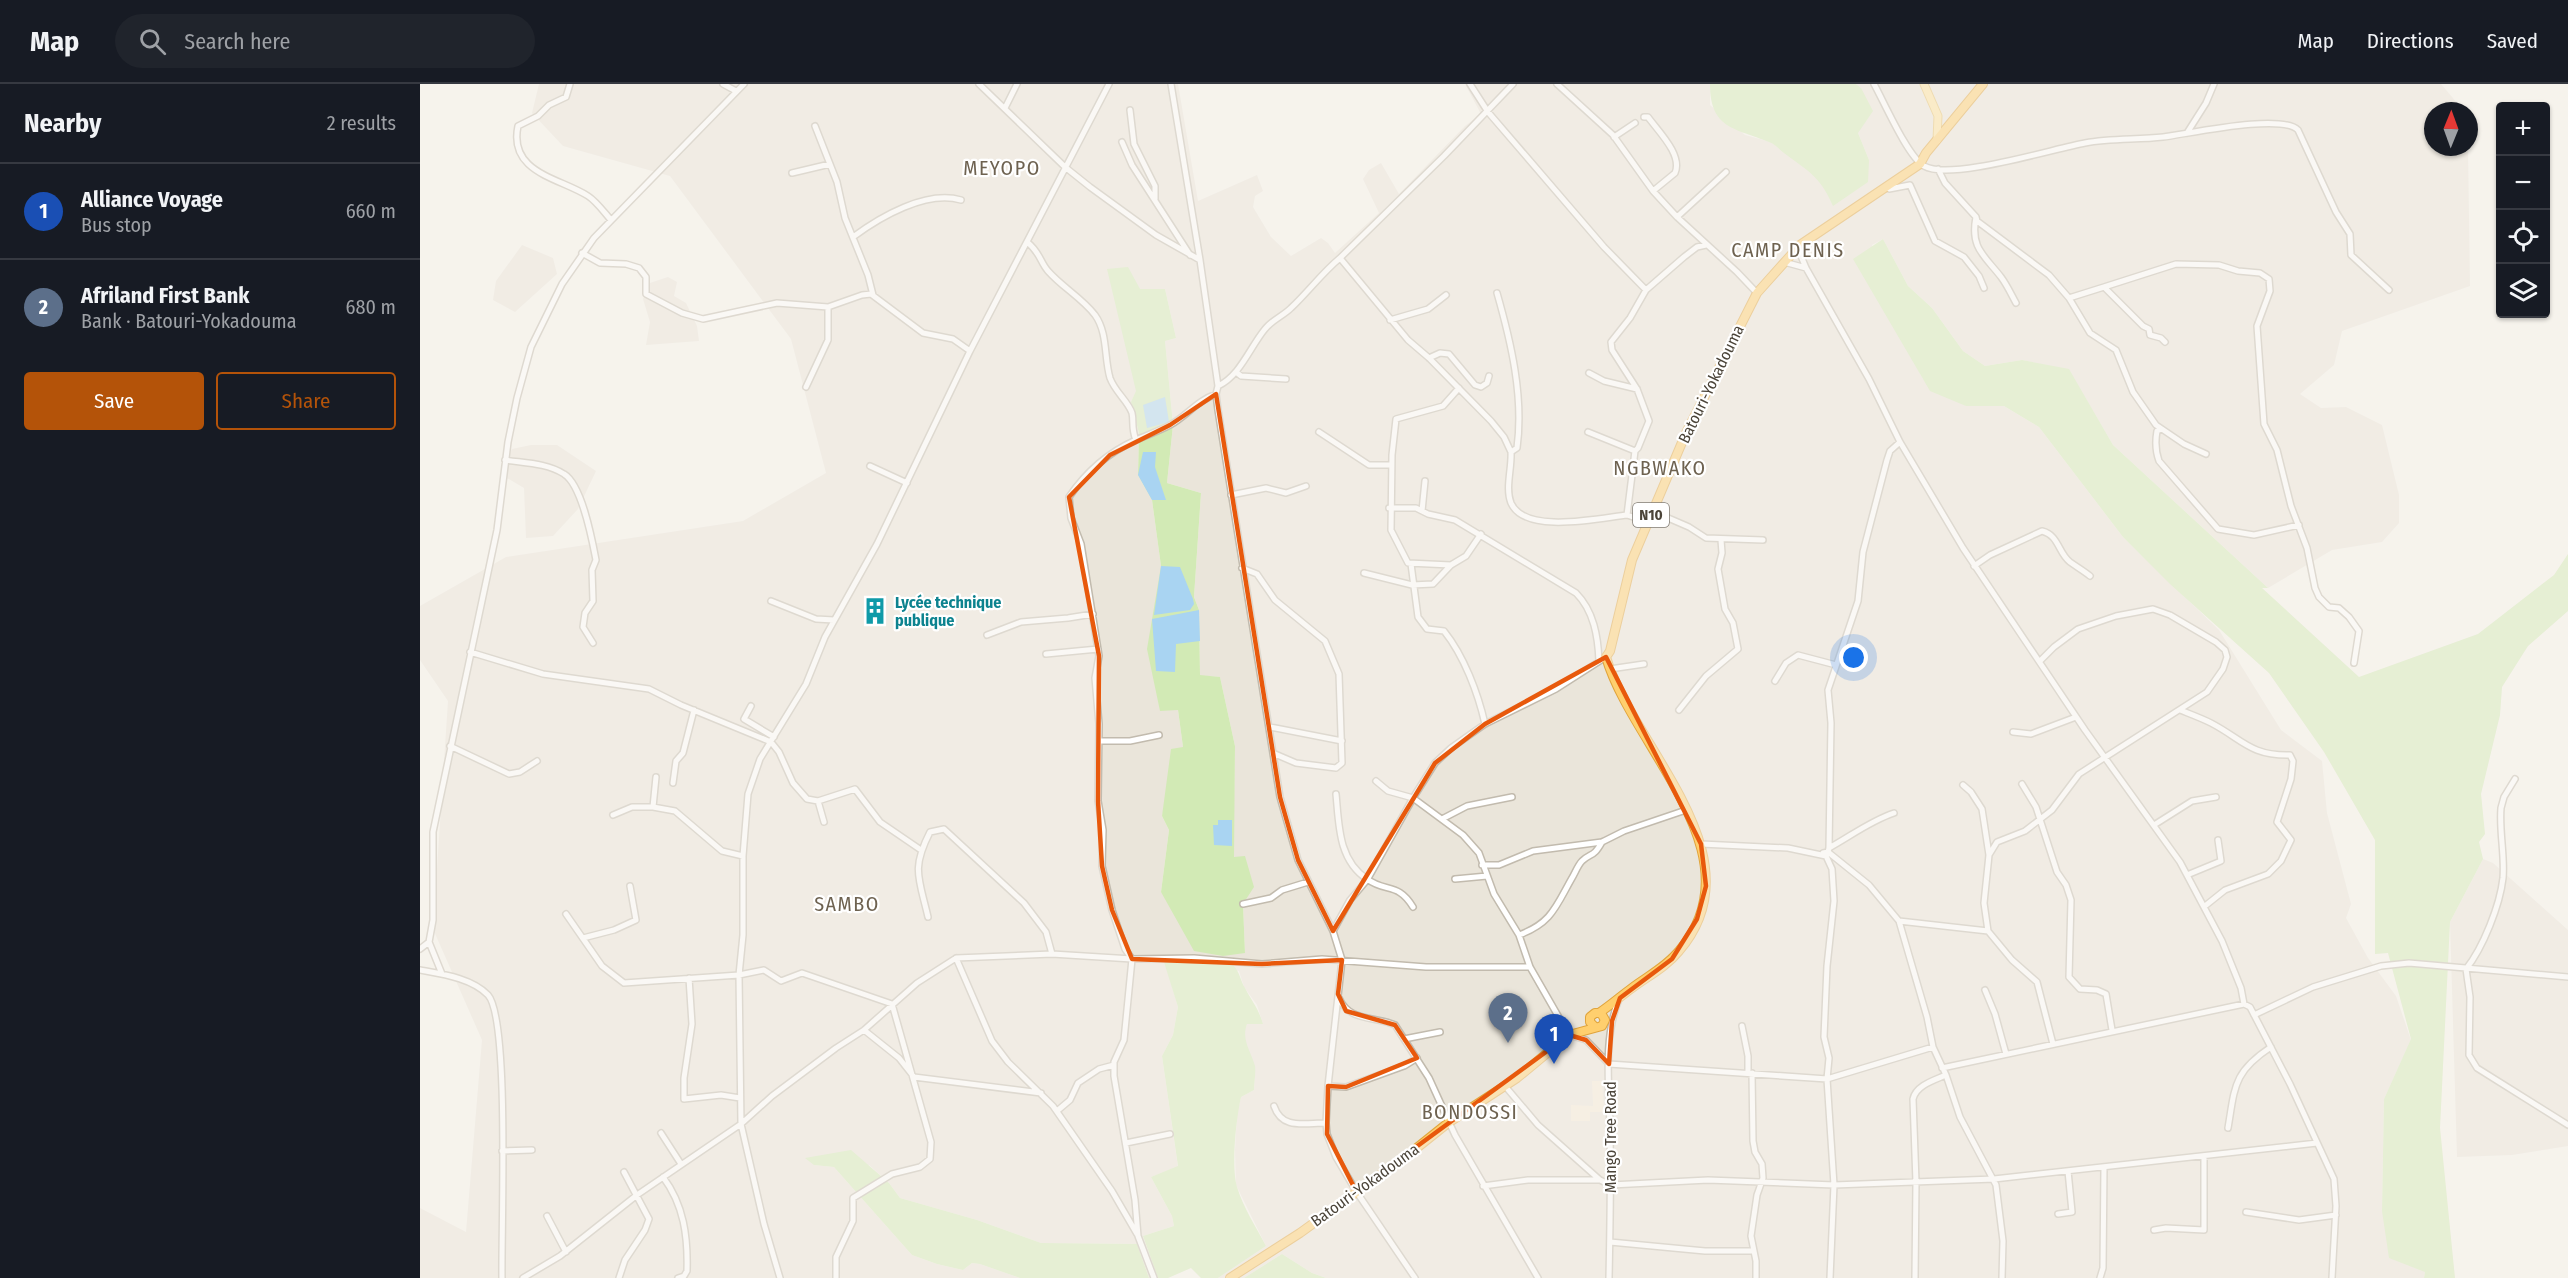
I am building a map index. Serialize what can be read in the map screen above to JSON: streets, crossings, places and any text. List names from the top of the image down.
{
  "streets": {
    "highway": ["Batouri-Yokadouma", "N10"],
    "street": ["Mango Tree Road"]
  },
  "districts": [
    "MEYOPO",
    "CAMP DENIS",
    "NGBWAKO",
    "SAMBO",
    "BONDOSSI"
  ],
  "places": {
    "building": ["Lycée technique publique"]
  },
  "north": "top",
  "page": {
    "header": "Map",
    "search": "Search here",
    "nav": ["Map", "Directions", "Saved"],
    "heading": ["Nearby", "2 results"],
    "map_buttons": ["+", "−"],
    "list": [
      {
        "mark": "1",
        "name": "Alliance Voyage",
        "note": "Bus stop",
        "value": "660 m"
      },
      {
        "mark": "2",
        "name": "Afriland First Bank",
        "note": "Bank · Batouri-Yokadouma",
        "value": "680 m"
      }
    ],
    "buttons": ["Save", "Share"],
    "pins": ["2", "1"]
  }
}
